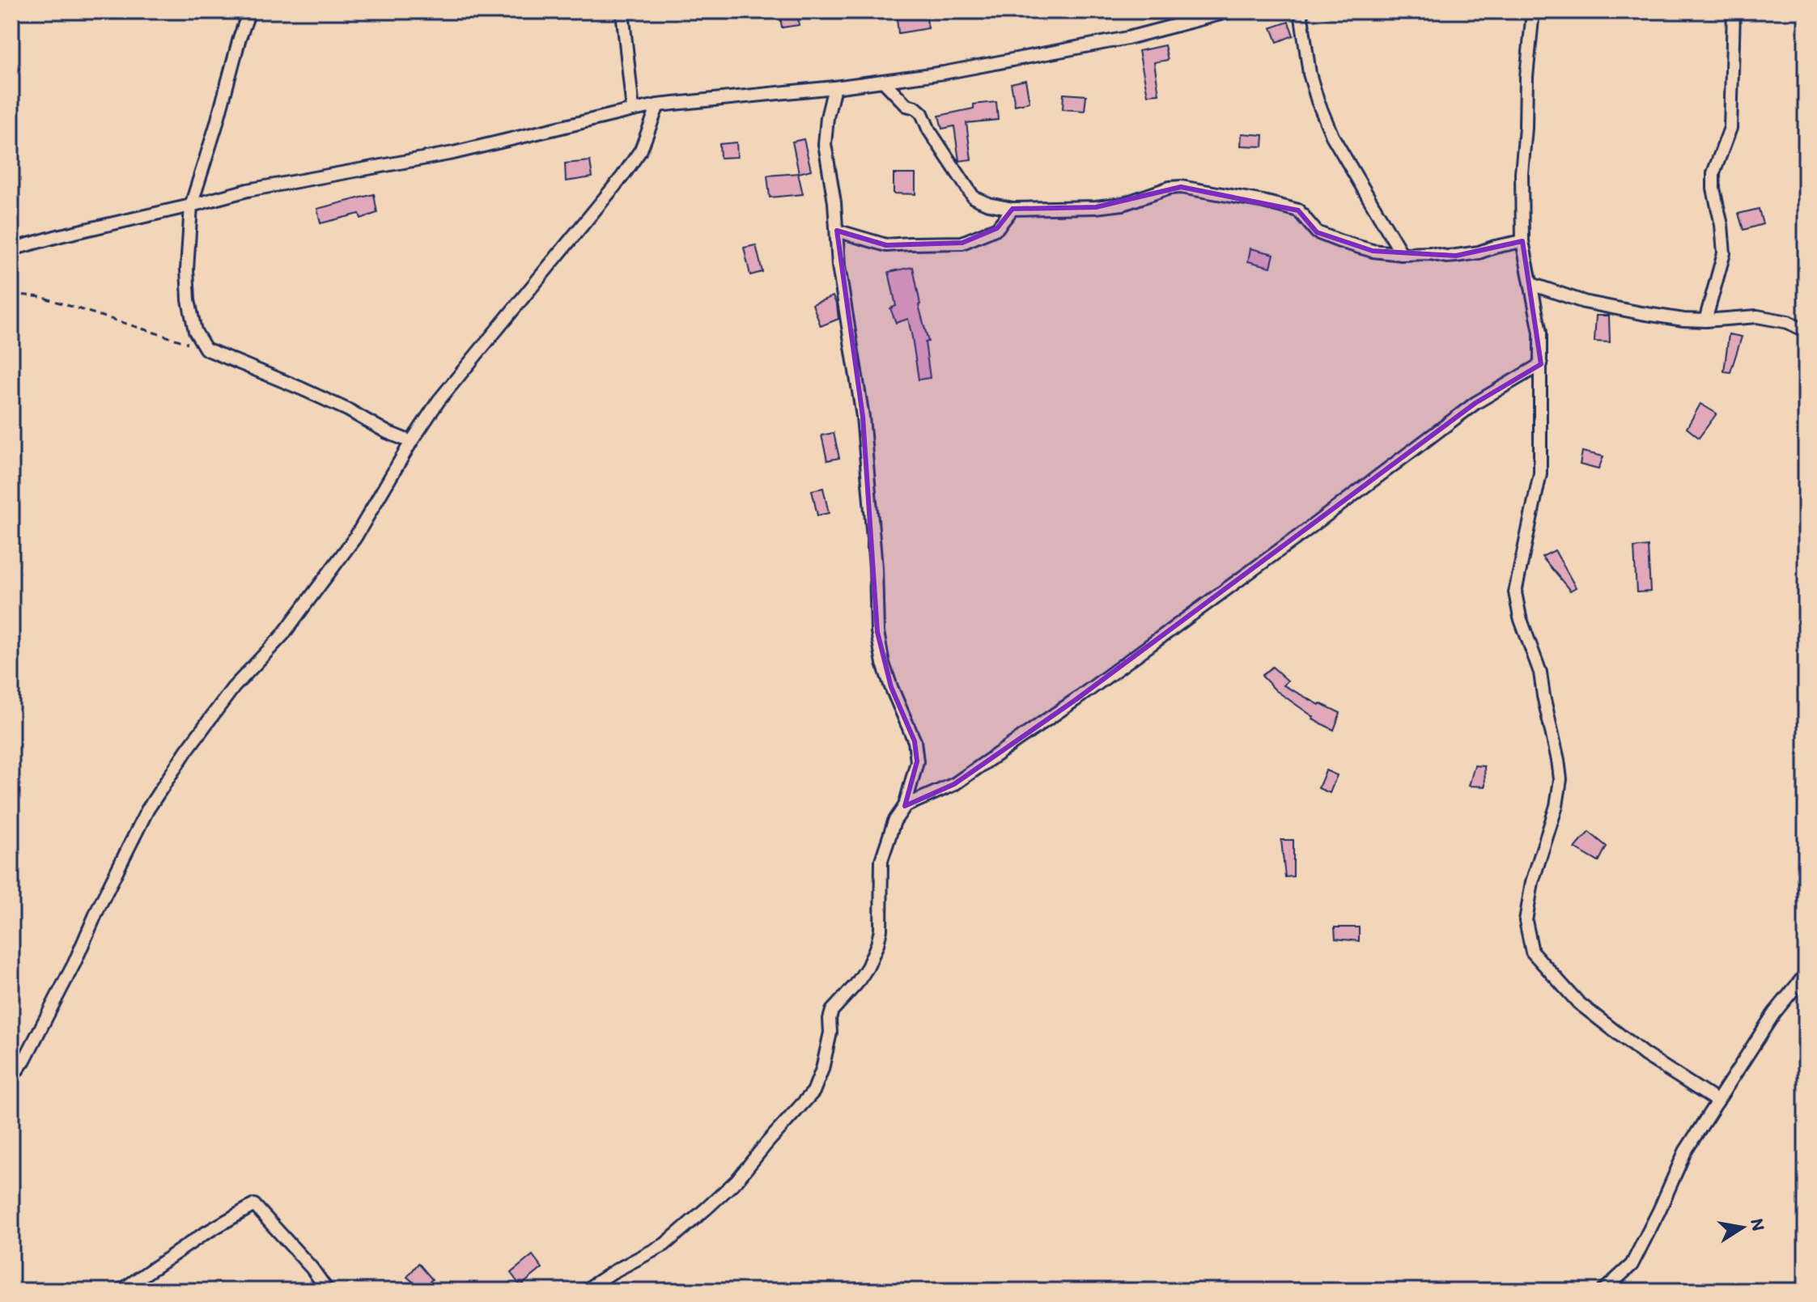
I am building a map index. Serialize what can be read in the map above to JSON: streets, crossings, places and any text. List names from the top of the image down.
{
  "north": "right"
}
